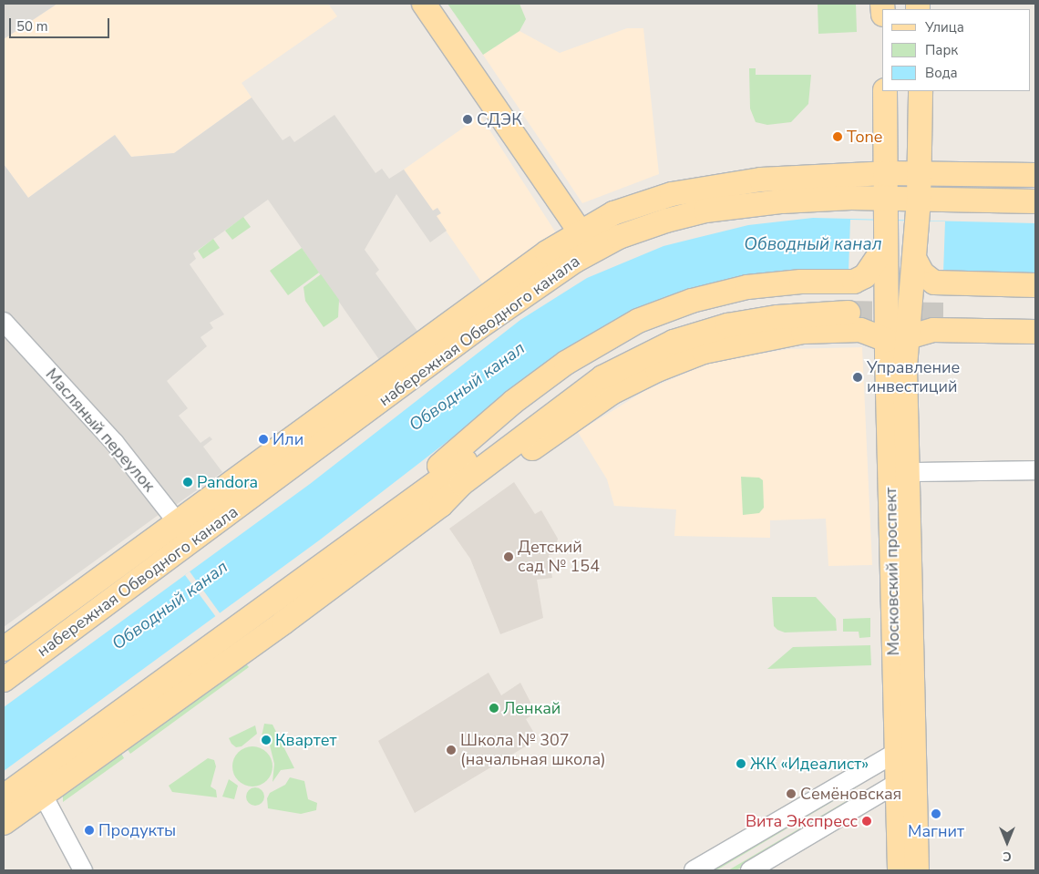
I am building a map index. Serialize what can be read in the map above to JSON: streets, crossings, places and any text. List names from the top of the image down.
{
  "streets": {
    "main road": ["набережная Обводного канала", "Московский проспект"],
    "street": ["Масляный переулок"]
  },
  "crossings": [
    ["набережная Обводного канала", "Масляный переулок"],
    ["набережная Обводного канала", "Московский проспект"]
  ],
  "water": ["Обводный канал"],
  "places": [
    "СДЭК",
    "Tone",
    "Управление инвестиций",
    "Или",
    "Pandora",
    "Детский сад № 154",
    "Ленкай",
    "Квартет",
    "Школа № 307 (начальная школа)",
    "ЖК «Идеалист»",
    "Семёновская",
    "Магнит",
    "Вита Экспресс",
    "Продукты"
  ],
  "legend": ["Улица", "Парк", "Вода"],
  "scale_bar": "50 m",
  "north": "bottom"
}
